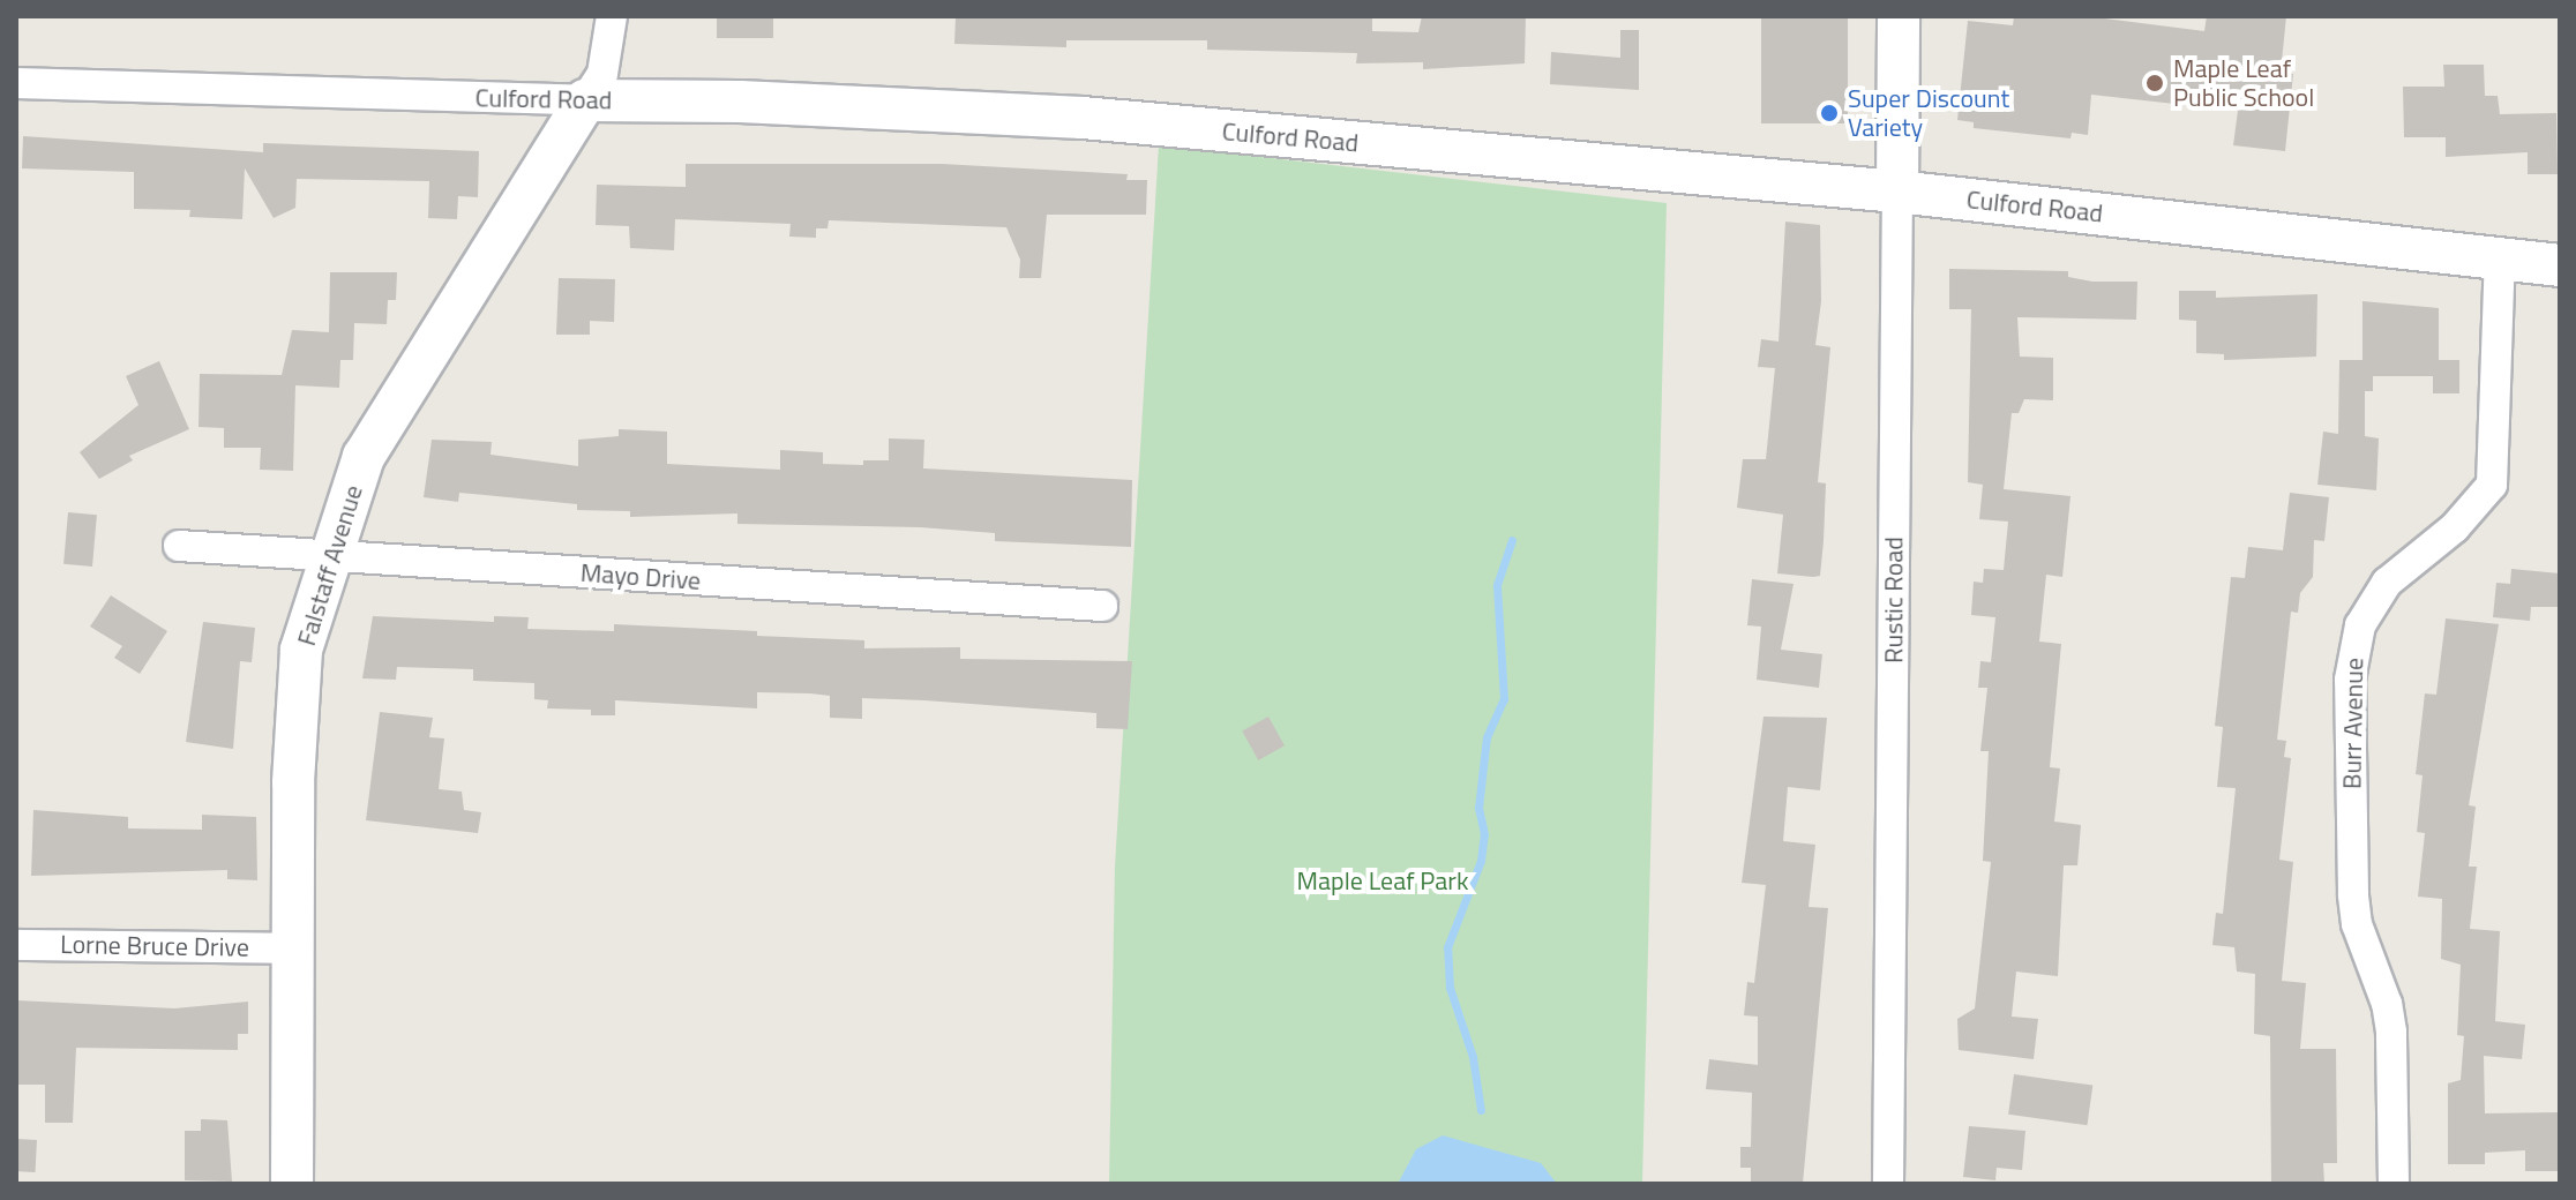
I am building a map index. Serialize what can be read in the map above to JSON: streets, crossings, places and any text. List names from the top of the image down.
{
  "streets": {
    "street": [
      "Culford Road",
      "Falstaff Avenue",
      "Mayo Drive",
      "Rustic Road",
      "Burr Avenue",
      "Lorne Bruce Drive"
    ]
  },
  "crossings": [
    ["Culford Road", "Falstaff Avenue"],
    ["Culford Road", "Rustic Road"],
    ["Culford Road", "Burr Avenue"],
    ["Falstaff Avenue", "Mayo Drive"],
    ["Falstaff Avenue", "Lorne Bruce Drive"]
  ],
  "parks": ["Maple Leaf Park"],
  "places": ["Maple Leaf Public School", "Super Discount Variety"]
}
